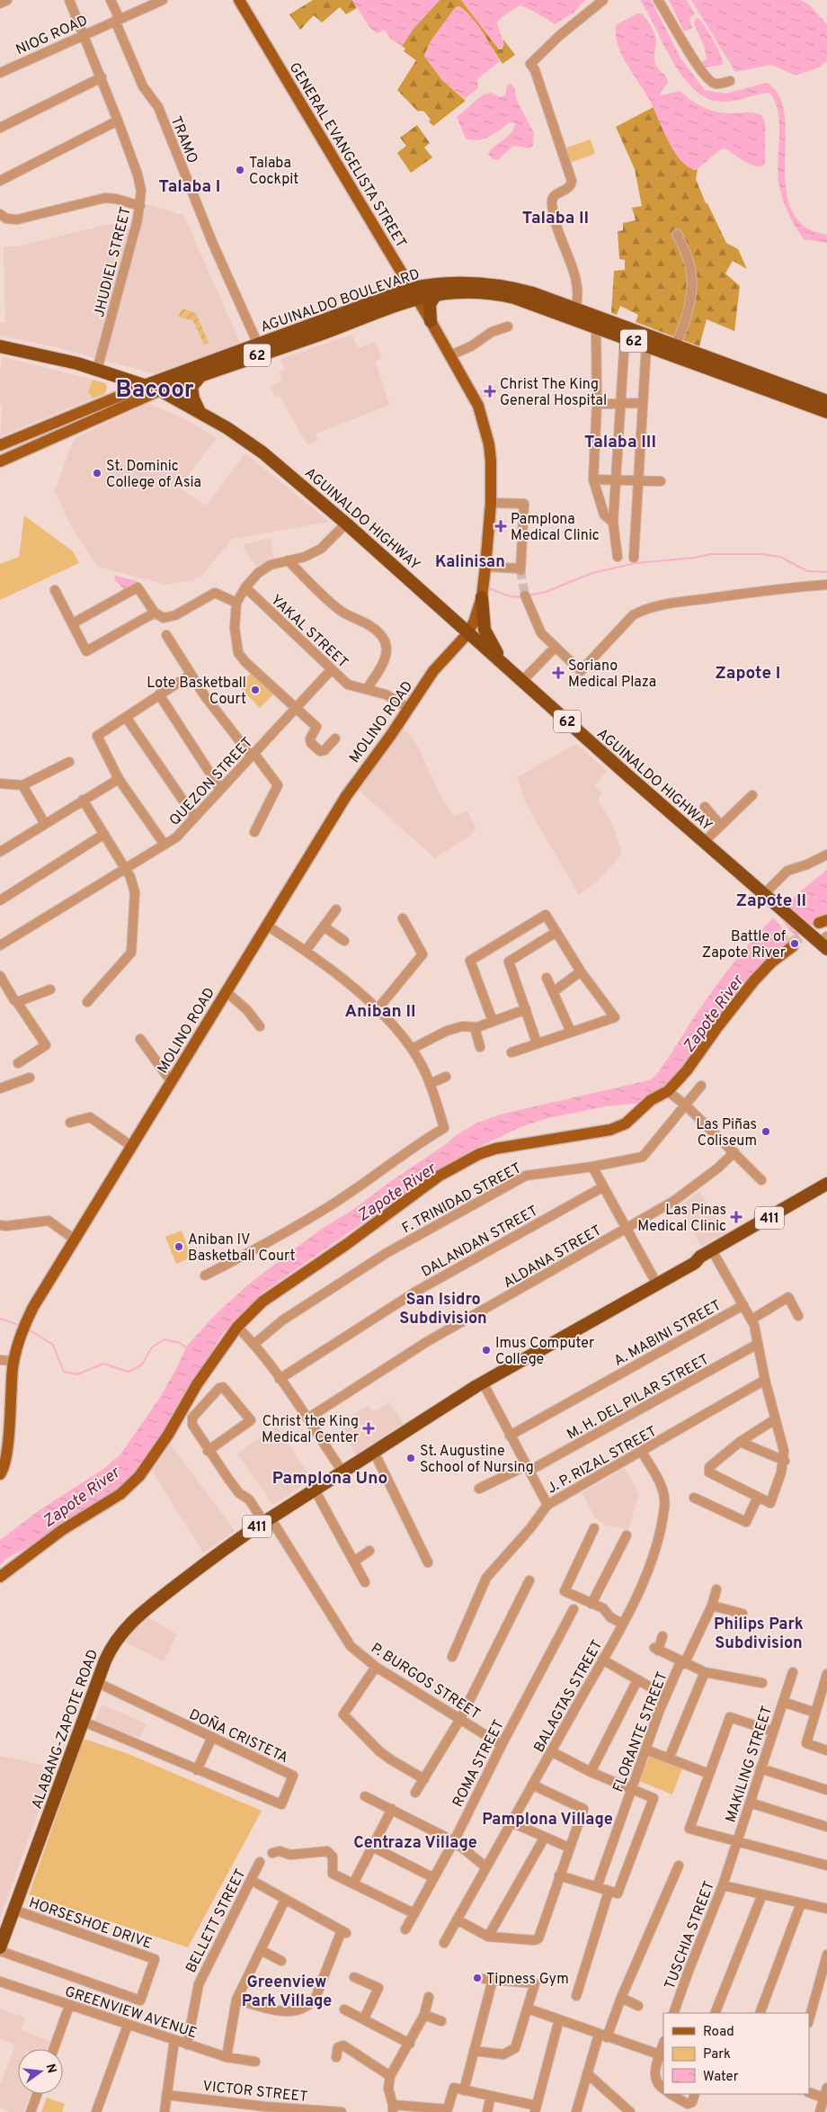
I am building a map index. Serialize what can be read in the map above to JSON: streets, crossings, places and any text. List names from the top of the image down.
{
  "streets": {
    "highway": [
      "AGUINALDO BOULEVARD",
      "62",
      "AGUINALDO HIGHWAY",
      "411",
      "ALABANG-ZAPOTE ROAD"
    ],
    "main road": ["GENERAL EVANGELISTA STREET", "MOLINO ROAD"],
    "street": [
      "NIOG ROAD",
      "TRAMO",
      "JHUDIEL STREET",
      "YAKAL STREET",
      "QUEZON STREET",
      "F. TRINIDAD STREET",
      "DALANDAN STREET",
      "ALDANA STREET",
      "A. MABINI STREET",
      "M. H. DEL PILAR STREET",
      "J. P. RIZAL STREET",
      "P. BURGOS STREET",
      "BALAGTAS STREET",
      "FLORANTE STREET",
      "DOÑA CRISTETA",
      "ROMA STREET",
      "MAKILING STREET",
      "BELLETT STREET",
      "HORSESHOE DRIVE",
      "TUSCHIA STREET",
      "GREENVIEW AVENUE",
      "VICTOR STREET"
    ]
  },
  "crossings": [
    ["NIOG ROAD", "TRAMO"],
    ["NIOG ROAD", "JHUDIEL STREET"],
    ["TRAMO", "AGUINALDO BOULEVARD"],
    ["GENERAL EVANGELISTA STREET", "AGUINALDO BOULEVARD"],
    ["GENERAL EVANGELISTA STREET", "AGUINALDO HIGHWAY"],
    ["GENERAL EVANGELISTA STREET", "MOLINO ROAD"],
    ["JHUDIEL STREET", "AGUINALDO HIGHWAY"],
    ["AGUINALDO BOULEVARD", "AGUINALDO HIGHWAY"],
    ["AGUINALDO HIGHWAY", "MOLINO ROAD"],
    ["YAKAL STREET", "MOLINO ROAD"],
    ["YAKAL STREET", "QUEZON STREET"],
    ["A. MABINI STREET", "J. P. RIZAL STREET"],
    ["M. H. DEL PILAR STREET", "J. P. RIZAL STREET"],
    ["J. P. RIZAL STREET", "BALAGTAS STREET"],
    ["J. P. RIZAL STREET", "ALABANG-ZAPOTE ROAD"],
    ["P. BURGOS STREET", "ALABANG-ZAPOTE ROAD"],
    ["P. BURGOS STREET", "ROMA STREET"],
    ["ALABANG-ZAPOTE ROAD", "DOÑA CRISTETA"],
    ["ALABANG-ZAPOTE ROAD", "HORSESHOE DRIVE"],
    ["MAKILING STREET", "TUSCHIA STREET"],
    ["BELLETT STREET", "GREENVIEW AVENUE"]
  ],
  "districts": [
    "Talaba I",
    "Talaba II",
    "Bacoor",
    "Talaba III",
    "Kalinisan",
    "Zapote I",
    "Zapote II",
    "Aniban II",
    "San Isidro Subdivision",
    "Pamplona Uno",
    "Philips Park Subdivision",
    "Pamplona Village",
    "Centraza Village",
    "Greenview Park Village"
  ],
  "water": ["Zapote River"],
  "places": {
    "other": [
      "Talaba Cockpit",
      "St. Dominic College of Asia",
      "Lote Basketball Court",
      "Battle of Zapote River",
      "Las Piñas Coliseum",
      "Aniban IV Basketball Court",
      "Imus Computer College",
      "St. Augustine School of Nursing",
      "Tipness Gym"
    ],
    "health": [
      "Christ The King General Hospital",
      "Pamplona Medical Clinic",
      "Soriano Medical Plaza",
      "Las Pinas Medical Clinic",
      "Christ the King Medical Center"
    ]
  },
  "legend": ["Road", "Park", "Water"],
  "north": "right"
}
